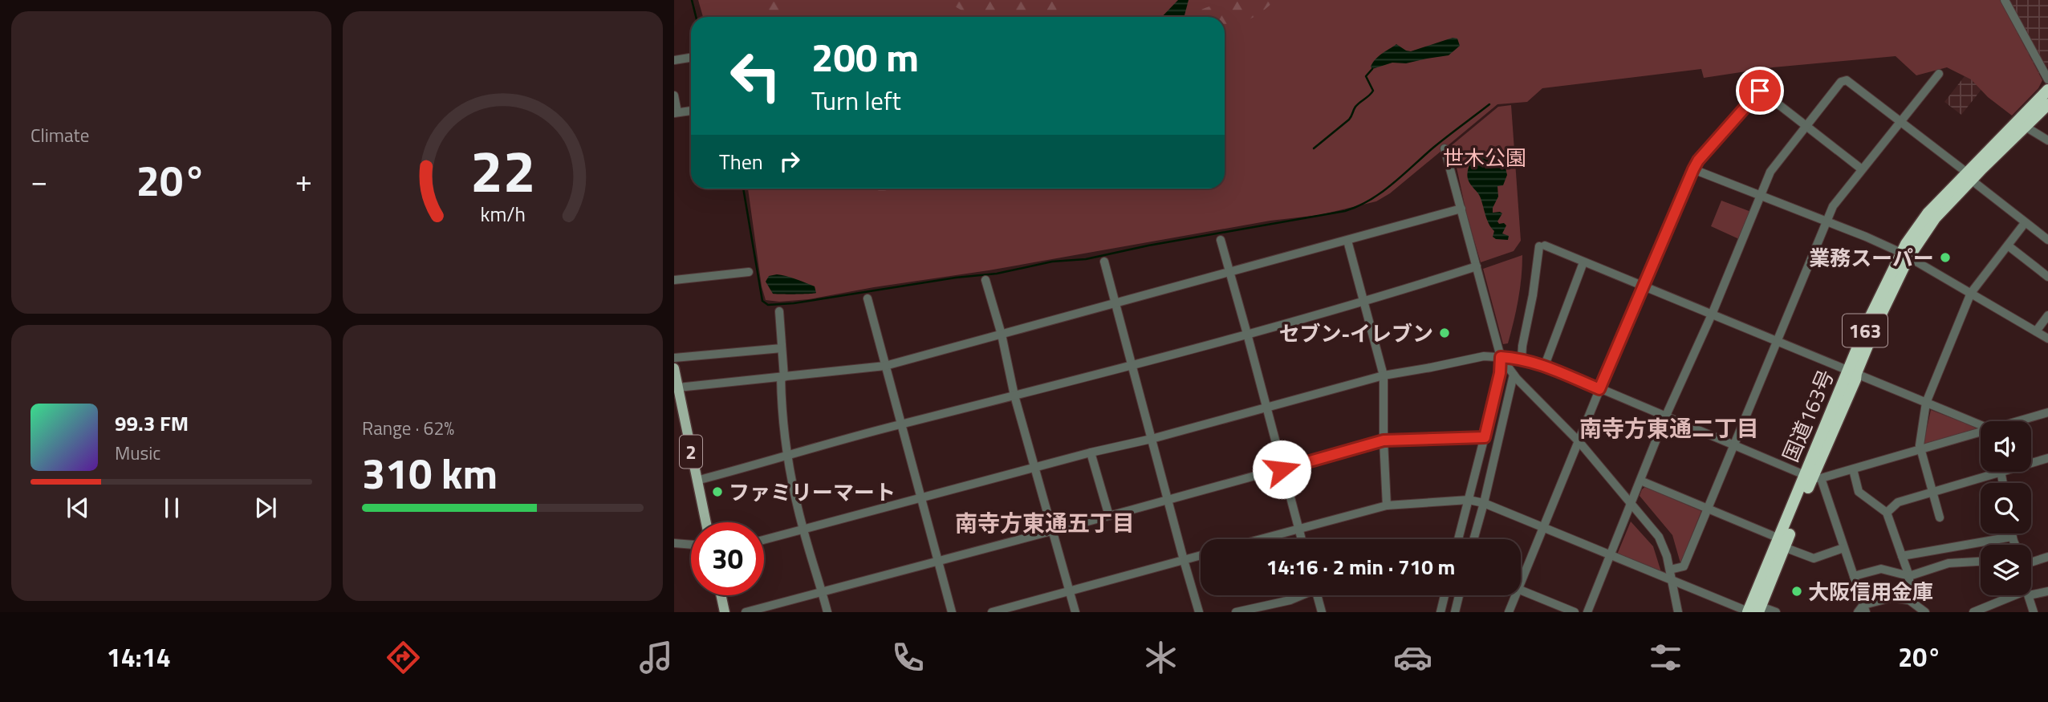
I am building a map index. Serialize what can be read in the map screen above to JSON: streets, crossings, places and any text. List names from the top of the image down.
{
  "streets": {
    "highway": ["163", "国道163号"],
    "main road": ["2"]
  },
  "districts": ["南寺方東通二丁目", "南寺方東通五丁目"],
  "parks": ["世木公園"],
  "places": [
    "業務スーパー",
    "セブン-イレブン",
    "ファミリーマート",
    "大阪信用金庫"
  ],
  "page": {
    "tile": [
      "Climate",
      ["Range · 62%", "310 km"]
    ],
    "turn": ["200 m", "Turn left"],
    "then": "Then",
    "heat": ["−", "20°", "+"],
    "song": ["99.3 FM", "Music"],
    "limit": "30",
    "trip": "14:16 · 2 min · 710 m",
    "tabs": ["14:14", "20°"],
    "gauge": ["22", "km/h"]
  }
}
